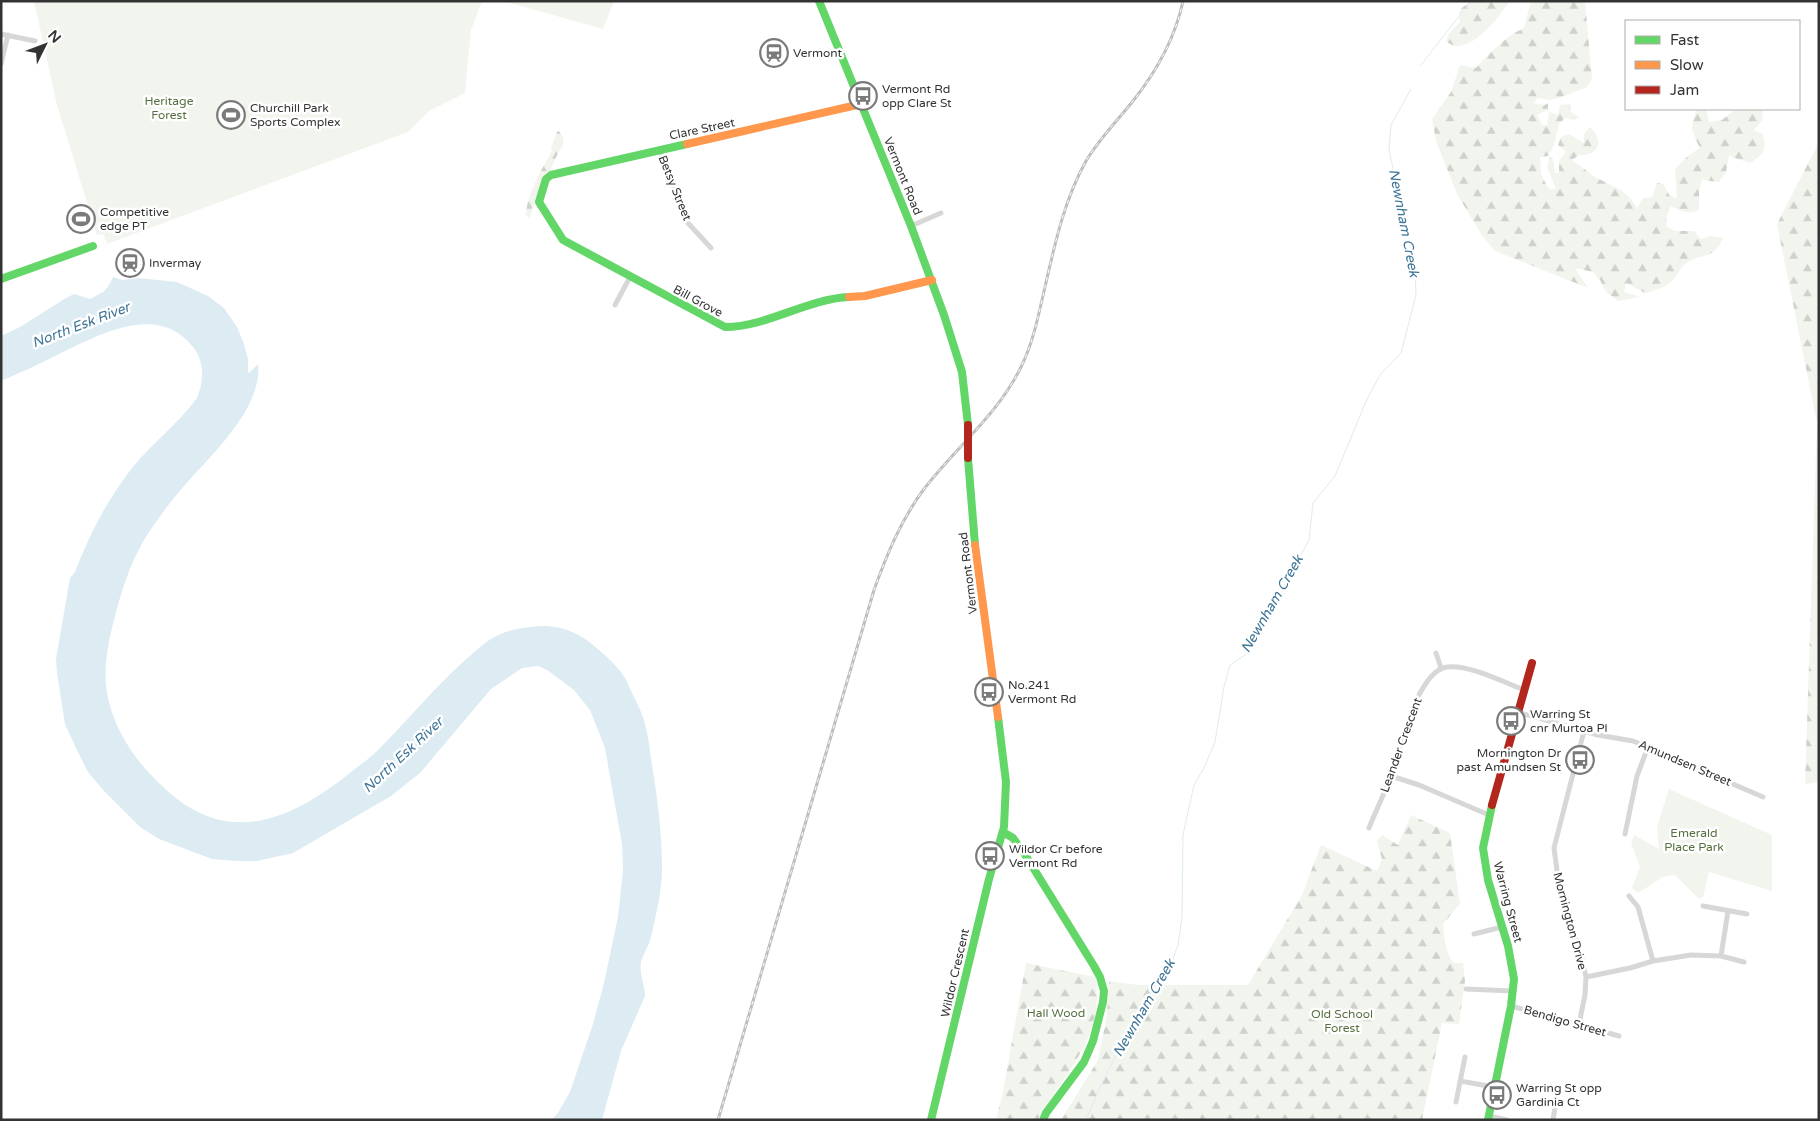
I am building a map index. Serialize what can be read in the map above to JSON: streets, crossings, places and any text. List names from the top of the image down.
{
  "streets": {
    "street": [
      "Clare Street",
      "Vermont Road",
      "Betsy Street",
      "Bill Grove",
      "Leander Crescent",
      "Amundsen Street",
      "Warring Street",
      "Mornington Drive",
      "Wildor Crescent",
      "Bendigo Street"
    ]
  },
  "crossings": [
    ["Clare Street", "Vermont Road"],
    ["Clare Street", "Betsy Street"],
    ["Clare Street", "Bill Grove"],
    ["Vermont Road", "Bill Grove"],
    ["Vermont Road", "Wildor Crescent"],
    ["Amundsen Street", "Warring Street"],
    ["Amundsen Street", "Mornington Drive"],
    ["Warring Street", "Bendigo Street"],
    ["Mornington Drive", "Bendigo Street"]
  ],
  "water": ["Newnham Creek", "North Esk River"],
  "parks": [
    "Heritage Forest",
    "Emerald Place Park",
    "Hall Wood",
    "Old School Forest"
  ],
  "places": {
    "station": ["Vermont", "Invermay"],
    "bus stop": [
      "Vermont Rd opp Clare St",
      "No.241 Vermont Rd",
      "Warring St cnr Murtoa Pl",
      "Mornington Dr past Amundsen St",
      "Wildor Cr before Vermont Rd",
      "Warring St opp Gardinia Ct"
    ],
    "sports": ["Churchill Park Sports Complex", "Competitive edge PT"]
  },
  "legend": ["Fast", "Slow", "Jam"],
  "north": "top right"
}
